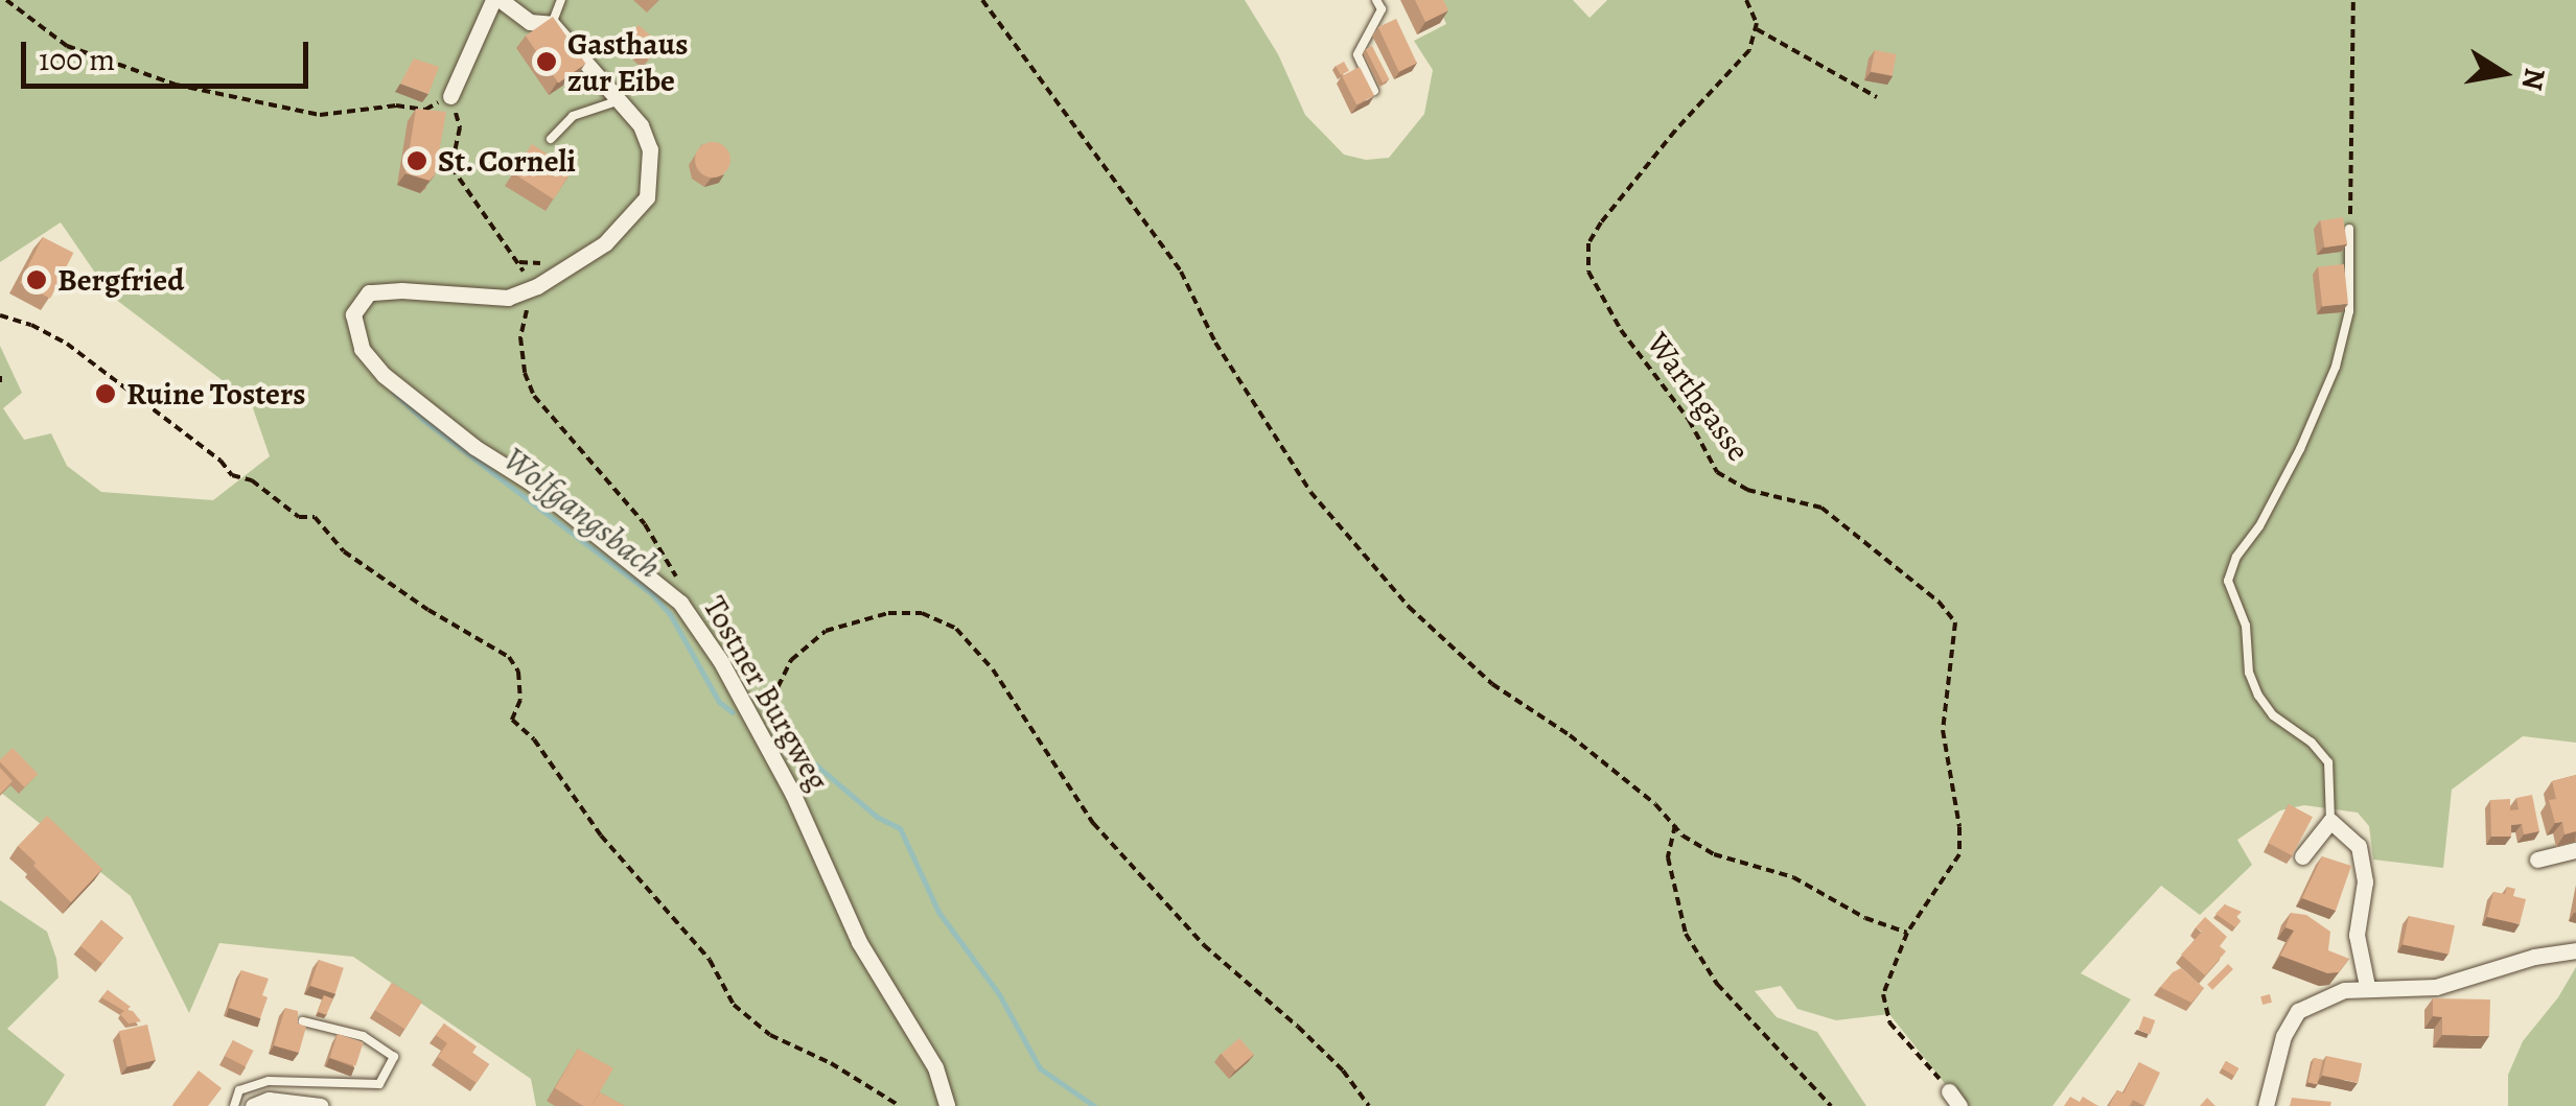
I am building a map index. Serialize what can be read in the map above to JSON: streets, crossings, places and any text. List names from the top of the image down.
{
  "streets": {
    "street": ["Tostner Burgweg"],
    "path": ["Warthgasse"]
  },
  "water": ["Wolfgangsbach"],
  "places": [
    "Gasthaus zur Eibe",
    "St. Corneli",
    "Bergfried",
    "Ruine Tosters"
  ],
  "scale_bar": "100 m",
  "north": "right"
}
